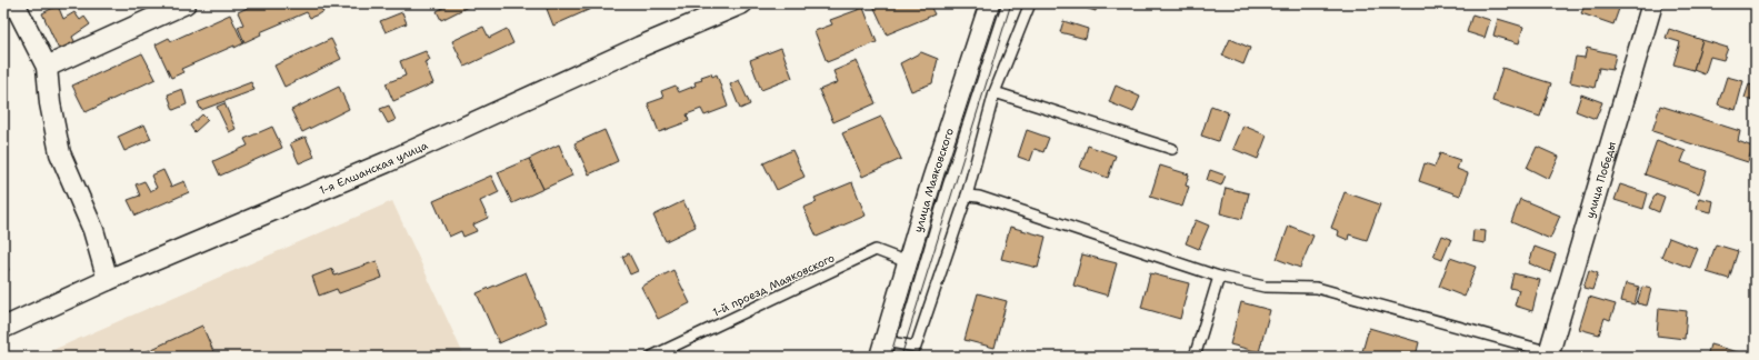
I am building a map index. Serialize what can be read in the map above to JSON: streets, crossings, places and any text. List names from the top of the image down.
{
  "streets": {
    "street": ["1-я Елшанская улица", "улица Маяковского", "улица Победы"],
    "lane": ["1-й проезд Маяковского"]
  },
  "crossings": [
    ["улица Маяковского", "1-й проезд Маяковского"]
  ]
}
